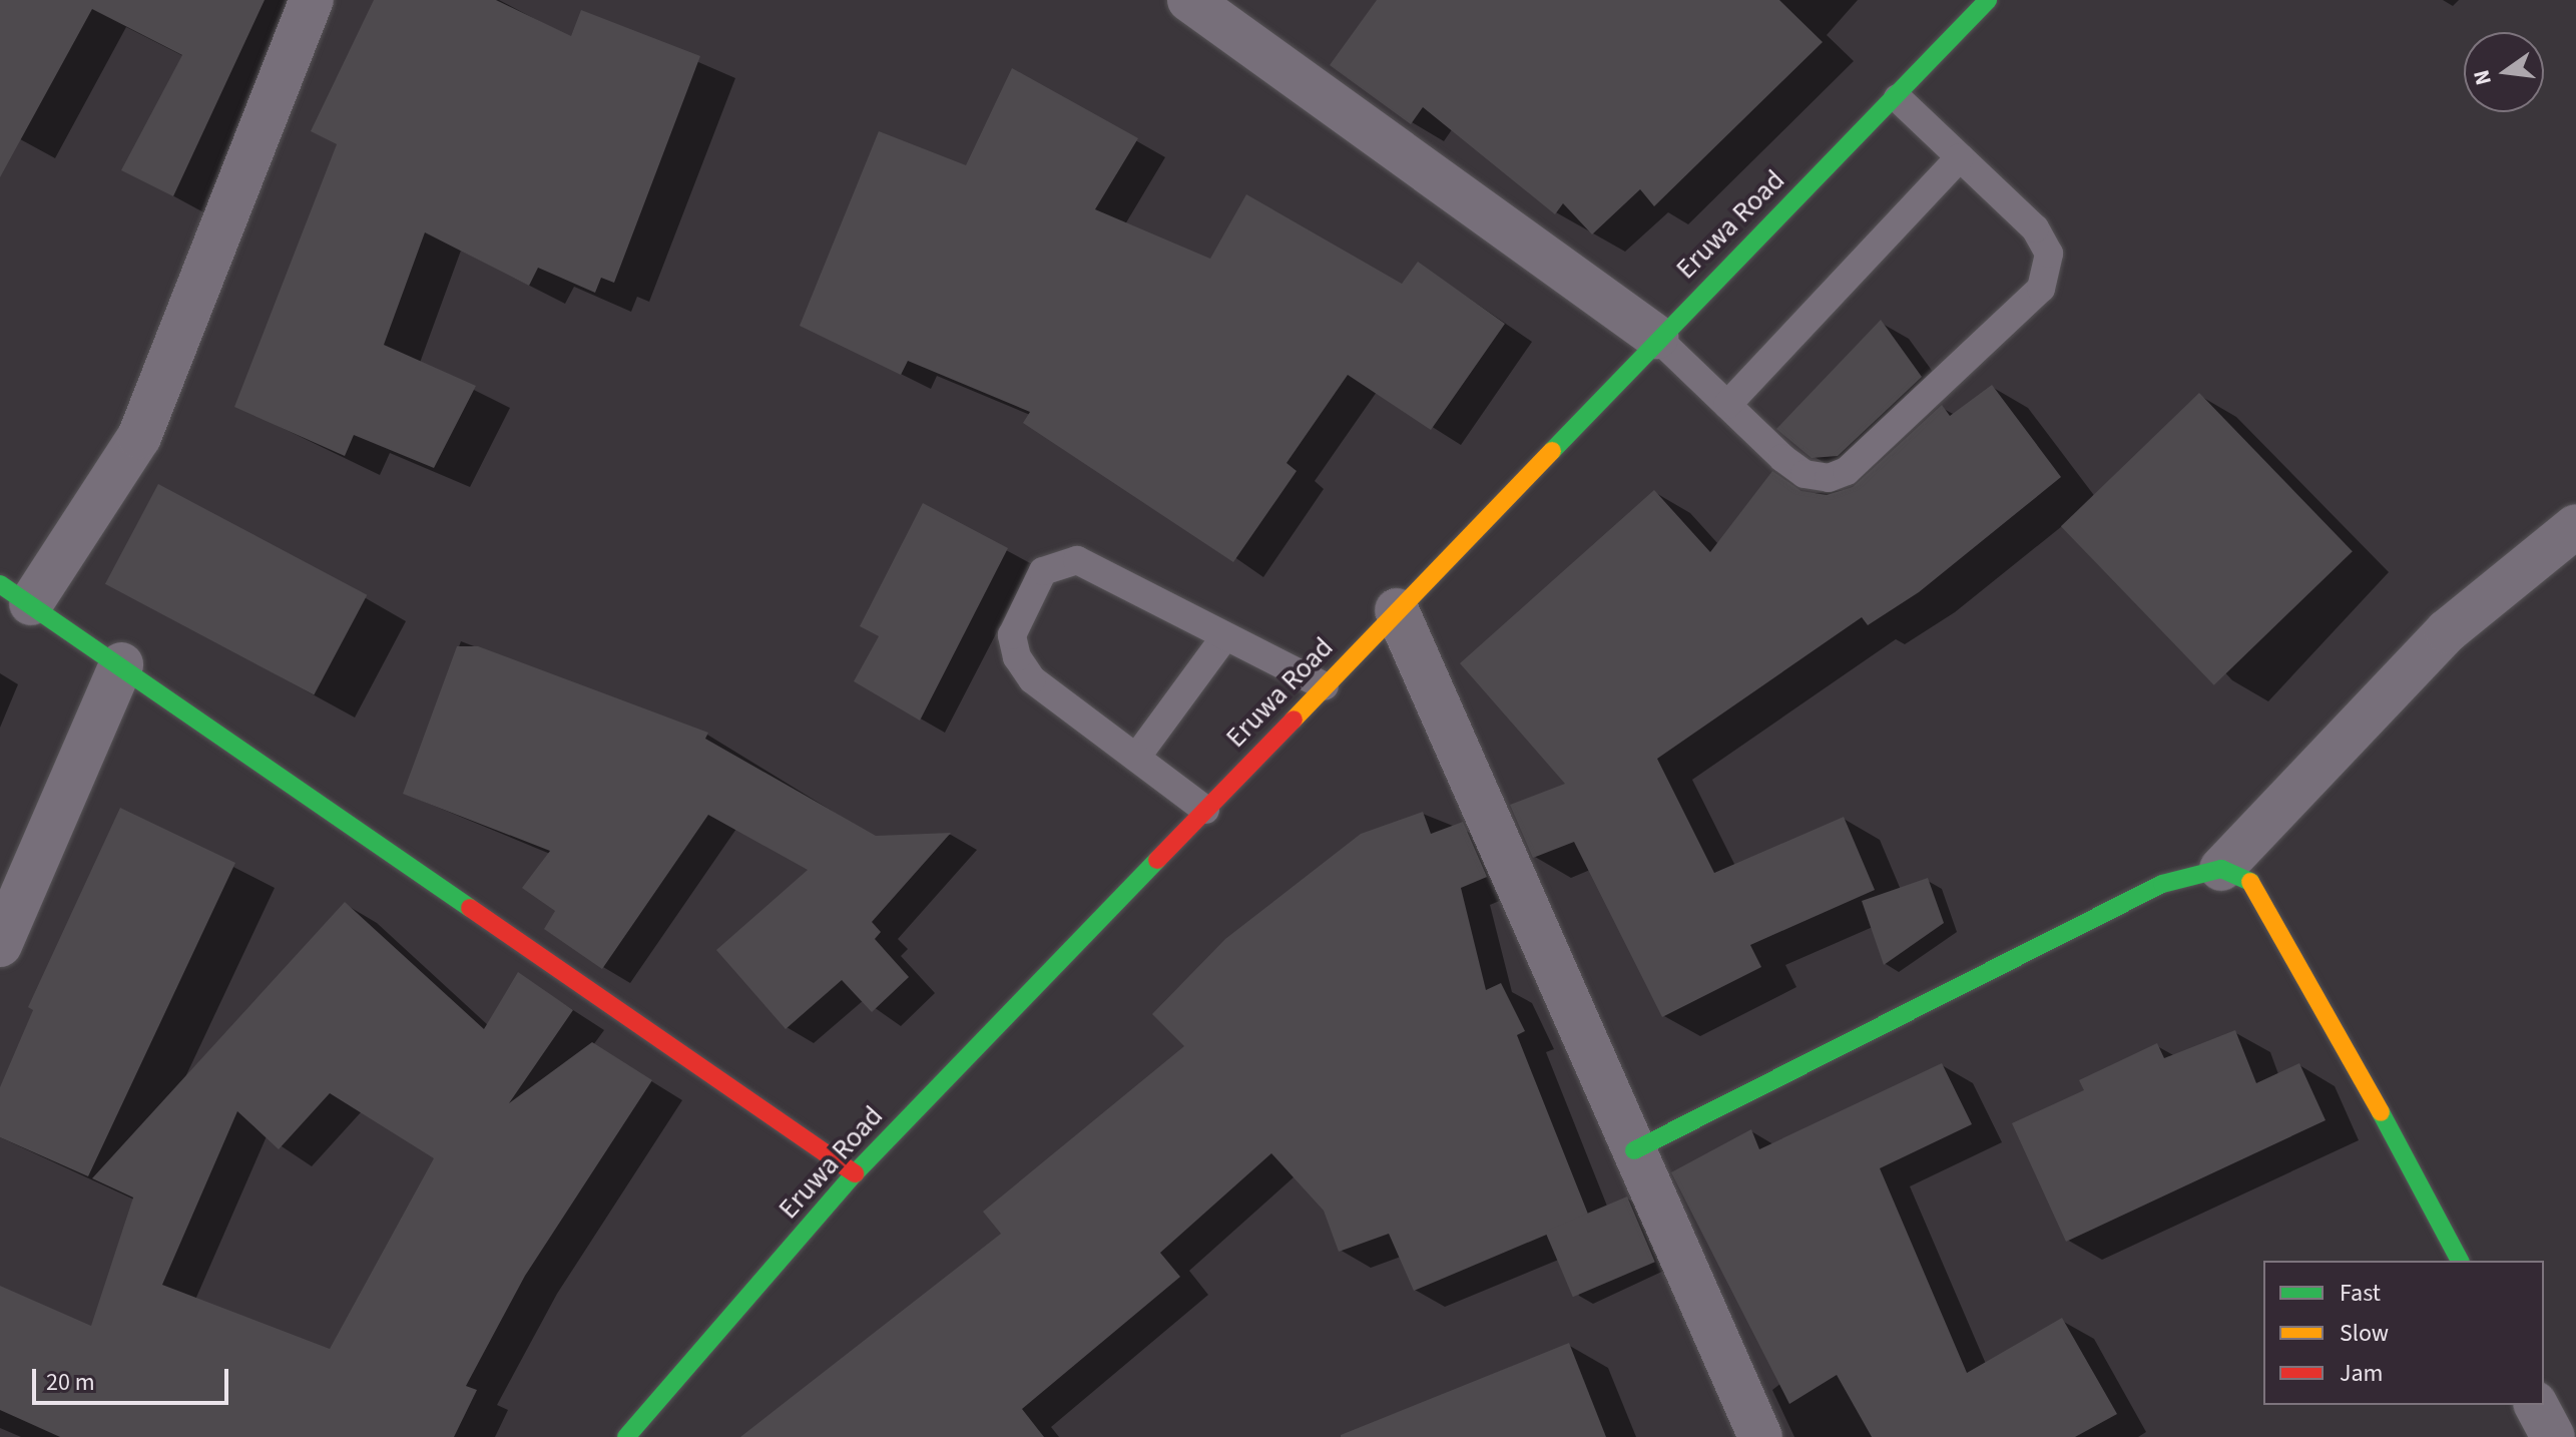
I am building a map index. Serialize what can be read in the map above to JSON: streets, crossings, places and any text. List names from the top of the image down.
{
  "streets": {
    "street": ["Eruwa Road"]
  },
  "legend": ["Fast", "Slow", "Jam"],
  "scale_bar": "20 m",
  "north": "left"
}
